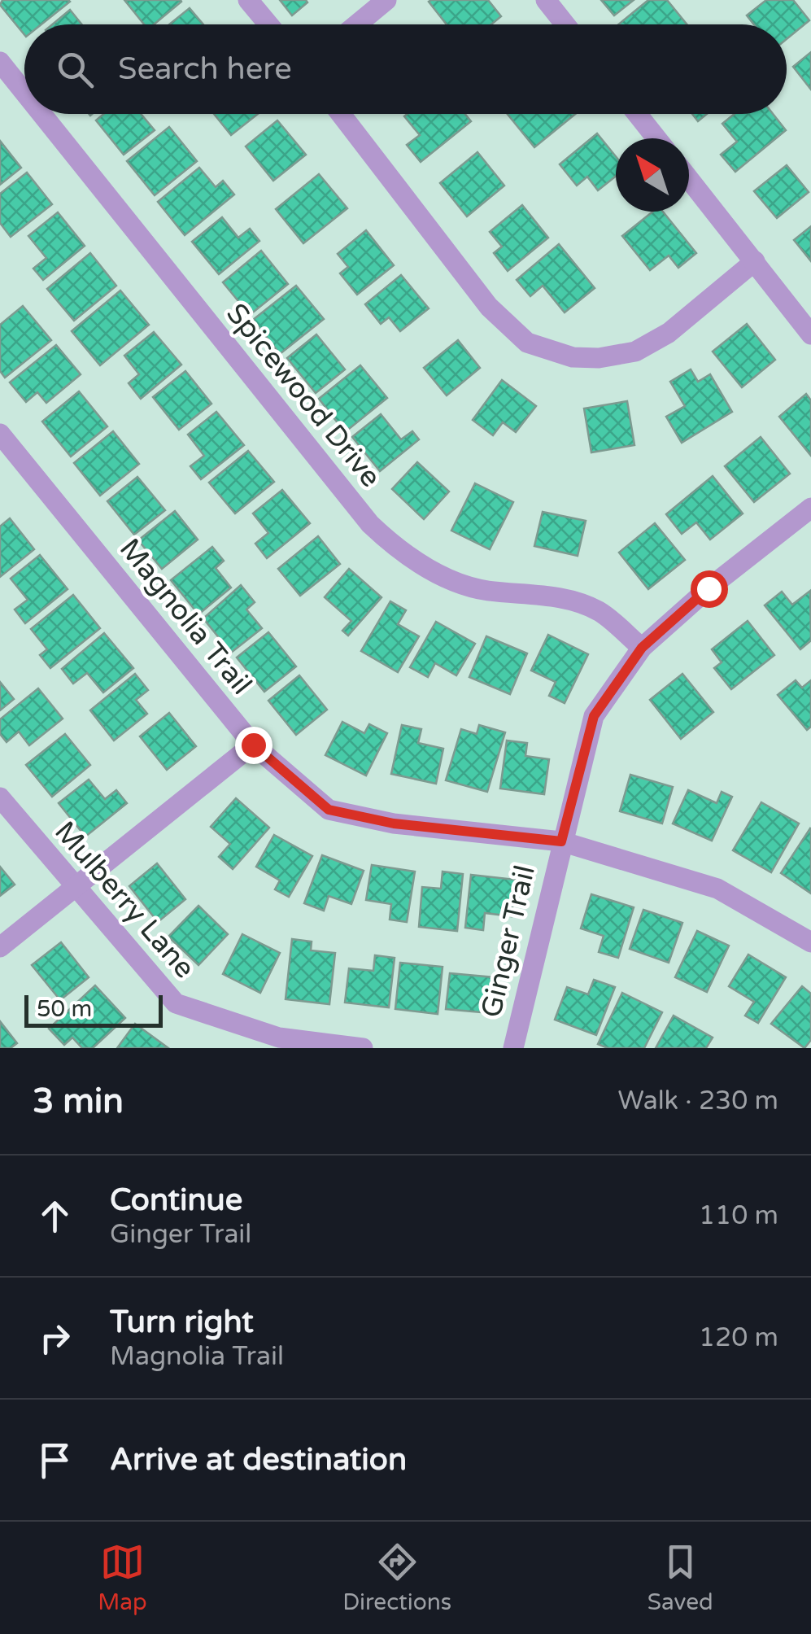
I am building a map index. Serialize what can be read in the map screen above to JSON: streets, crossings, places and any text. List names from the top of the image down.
{
  "streets": {
    "street": [
      "Spicewood Drive",
      "Magnolia Trail",
      "Mulberry Lane",
      "Ginger Trail"
    ]
  },
  "crossings": [
    ["Spicewood Drive", "Ginger Trail"],
    ["Magnolia Trail", "Ginger Trail"]
  ],
  "scale_bar": "50 m",
  "north": "top left",
  "page": {
    "search": "Search here",
    "scale": "50 m",
    "heading": ["3 min", "Walk · 230 m"],
    "list": [
      ["Continue", "Ginger Trail", "110 m"],
      ["Turn right", "Magnolia Trail", "120 m"],
      "Arrive at destination"
    ],
    "nav": ["Map", "Directions", "Saved"]
  }
}
